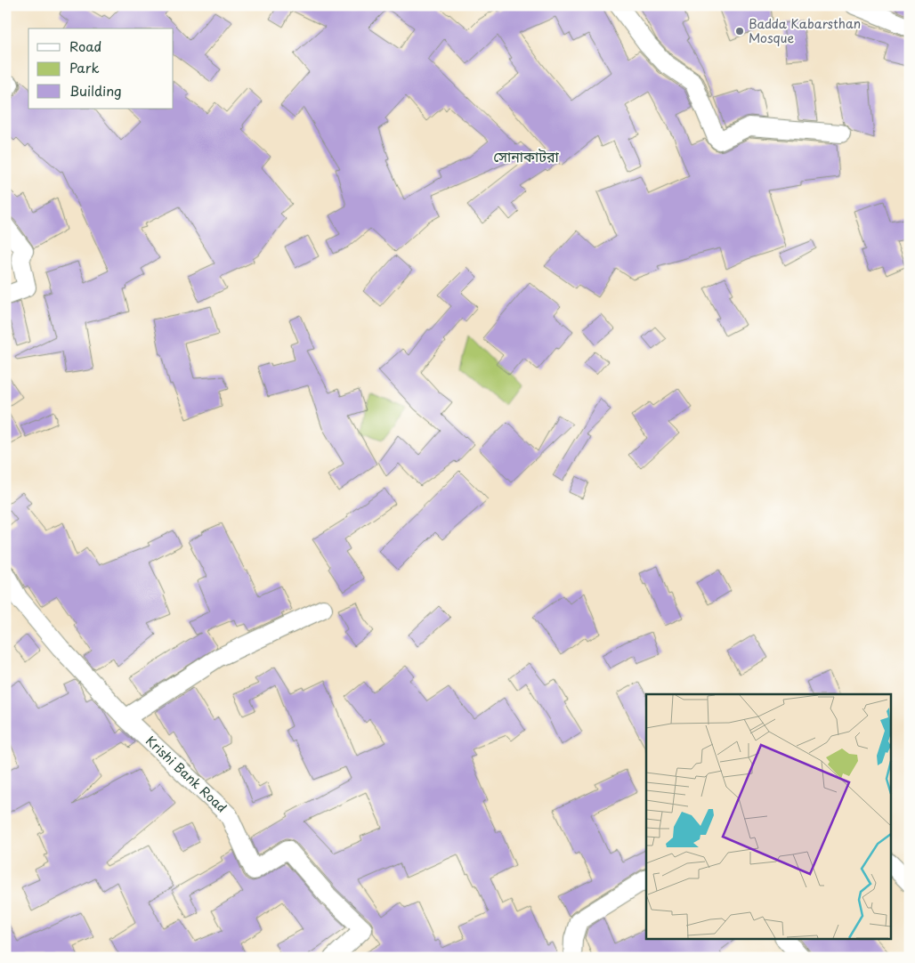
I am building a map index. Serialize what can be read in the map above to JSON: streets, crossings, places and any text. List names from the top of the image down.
{
  "streets": {
    "street": ["Krishi Bank Road"]
  },
  "districts": ["সোনাকাটরা"],
  "places": ["Badda Kabarsthan Mosque"],
  "legend": ["Road", "Park", "Building"]
}
